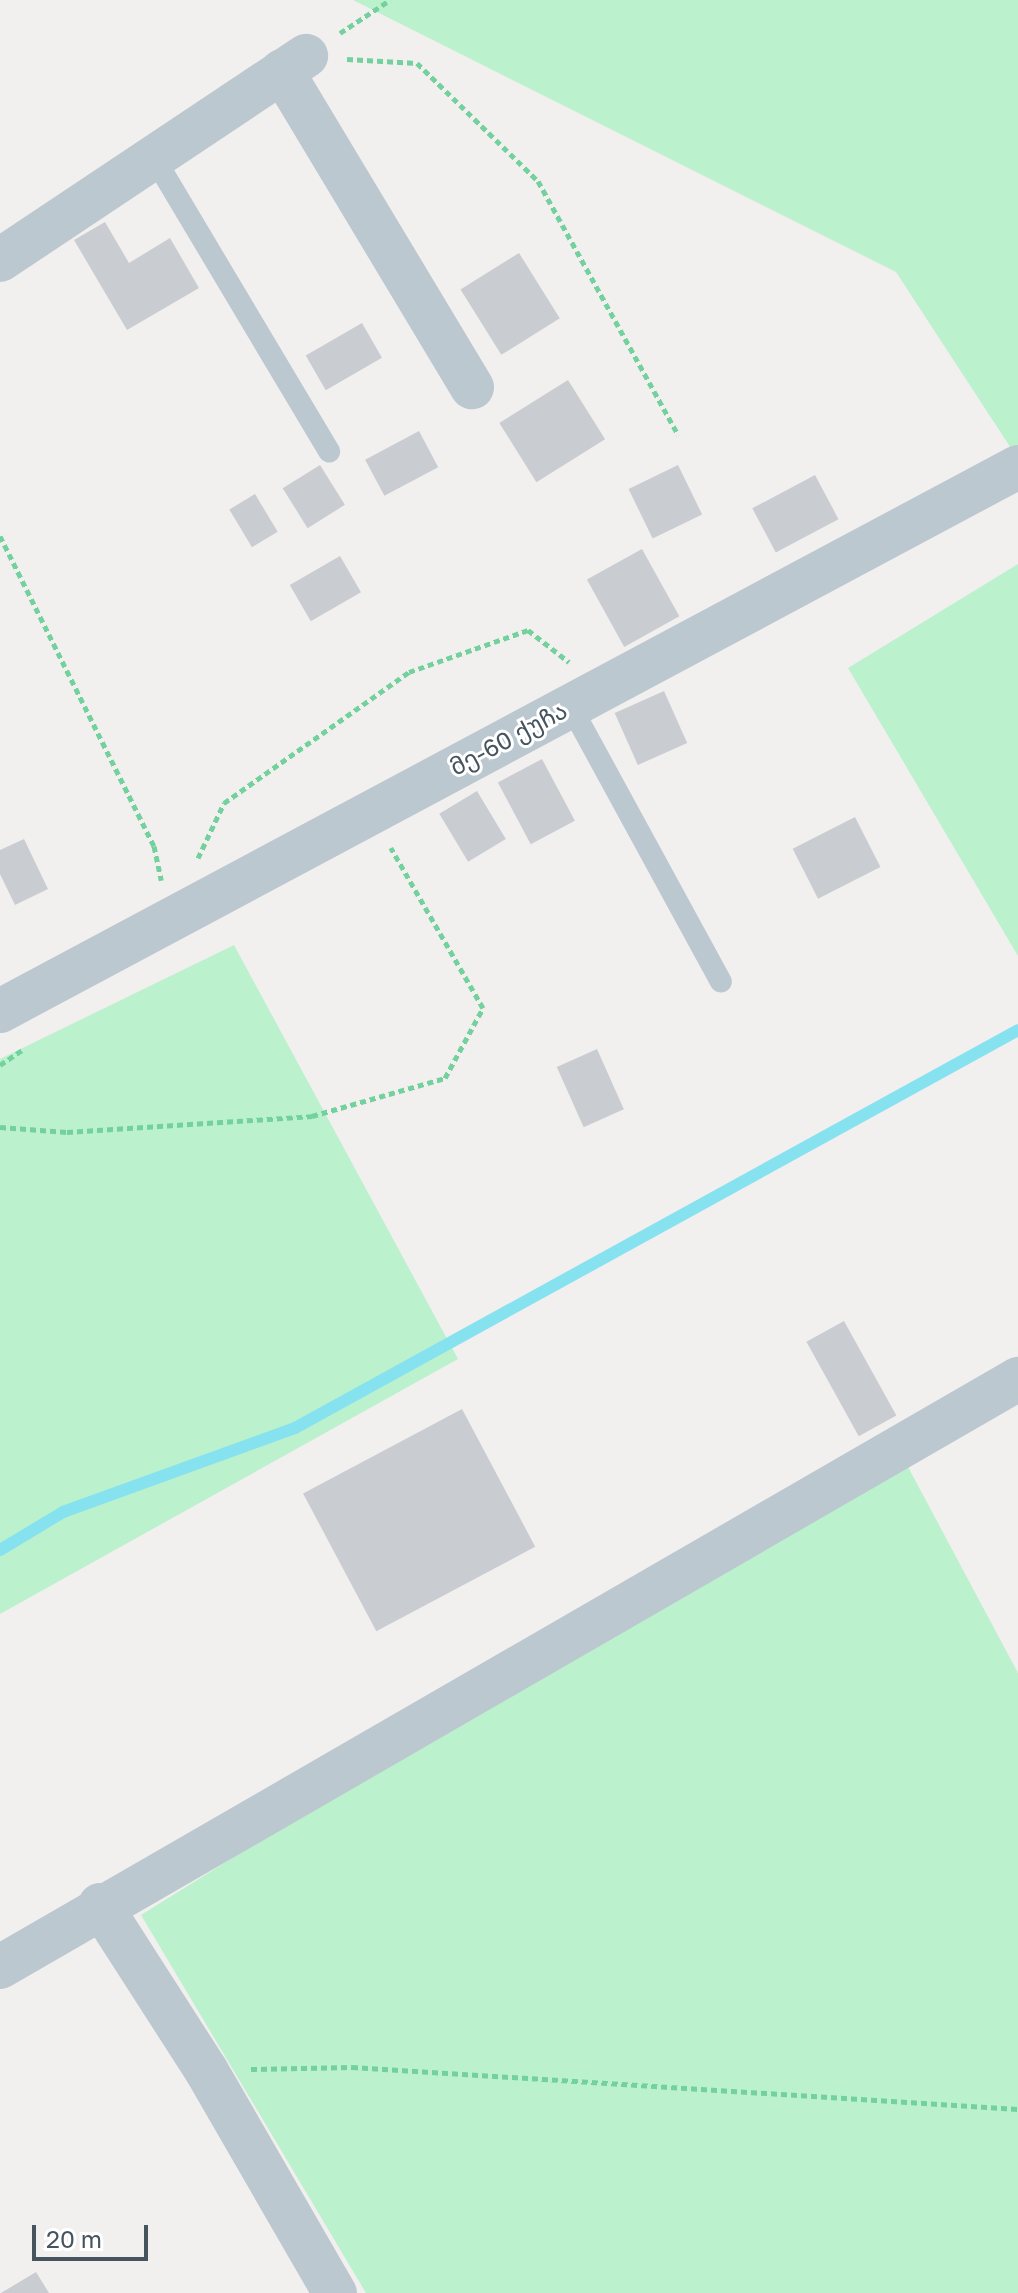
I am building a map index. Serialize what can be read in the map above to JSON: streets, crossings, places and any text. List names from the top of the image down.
{
  "streets": {
    "street": ["მე-60 ქუჩა"]
  },
  "scale_bar": "20 m"
}
